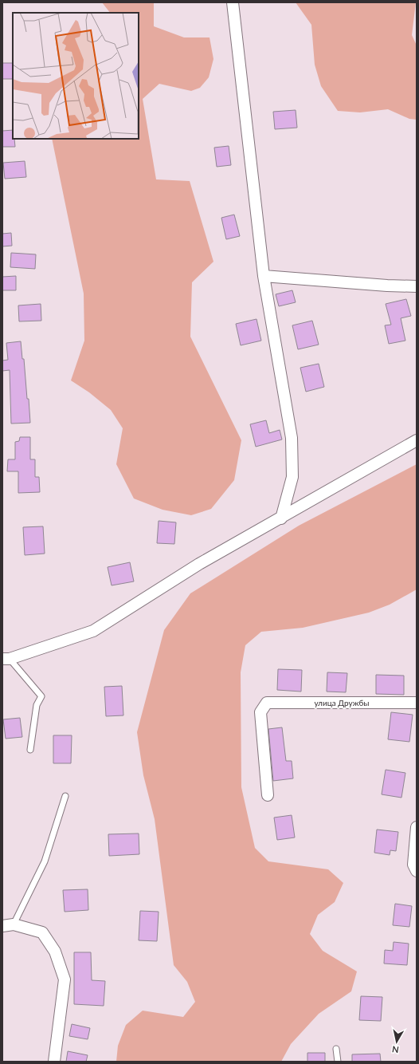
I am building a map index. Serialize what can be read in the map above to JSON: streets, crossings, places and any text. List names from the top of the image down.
{
  "streets": {
    "street": ["улица Дружбы"]
  },
  "north": "bottom"
}
